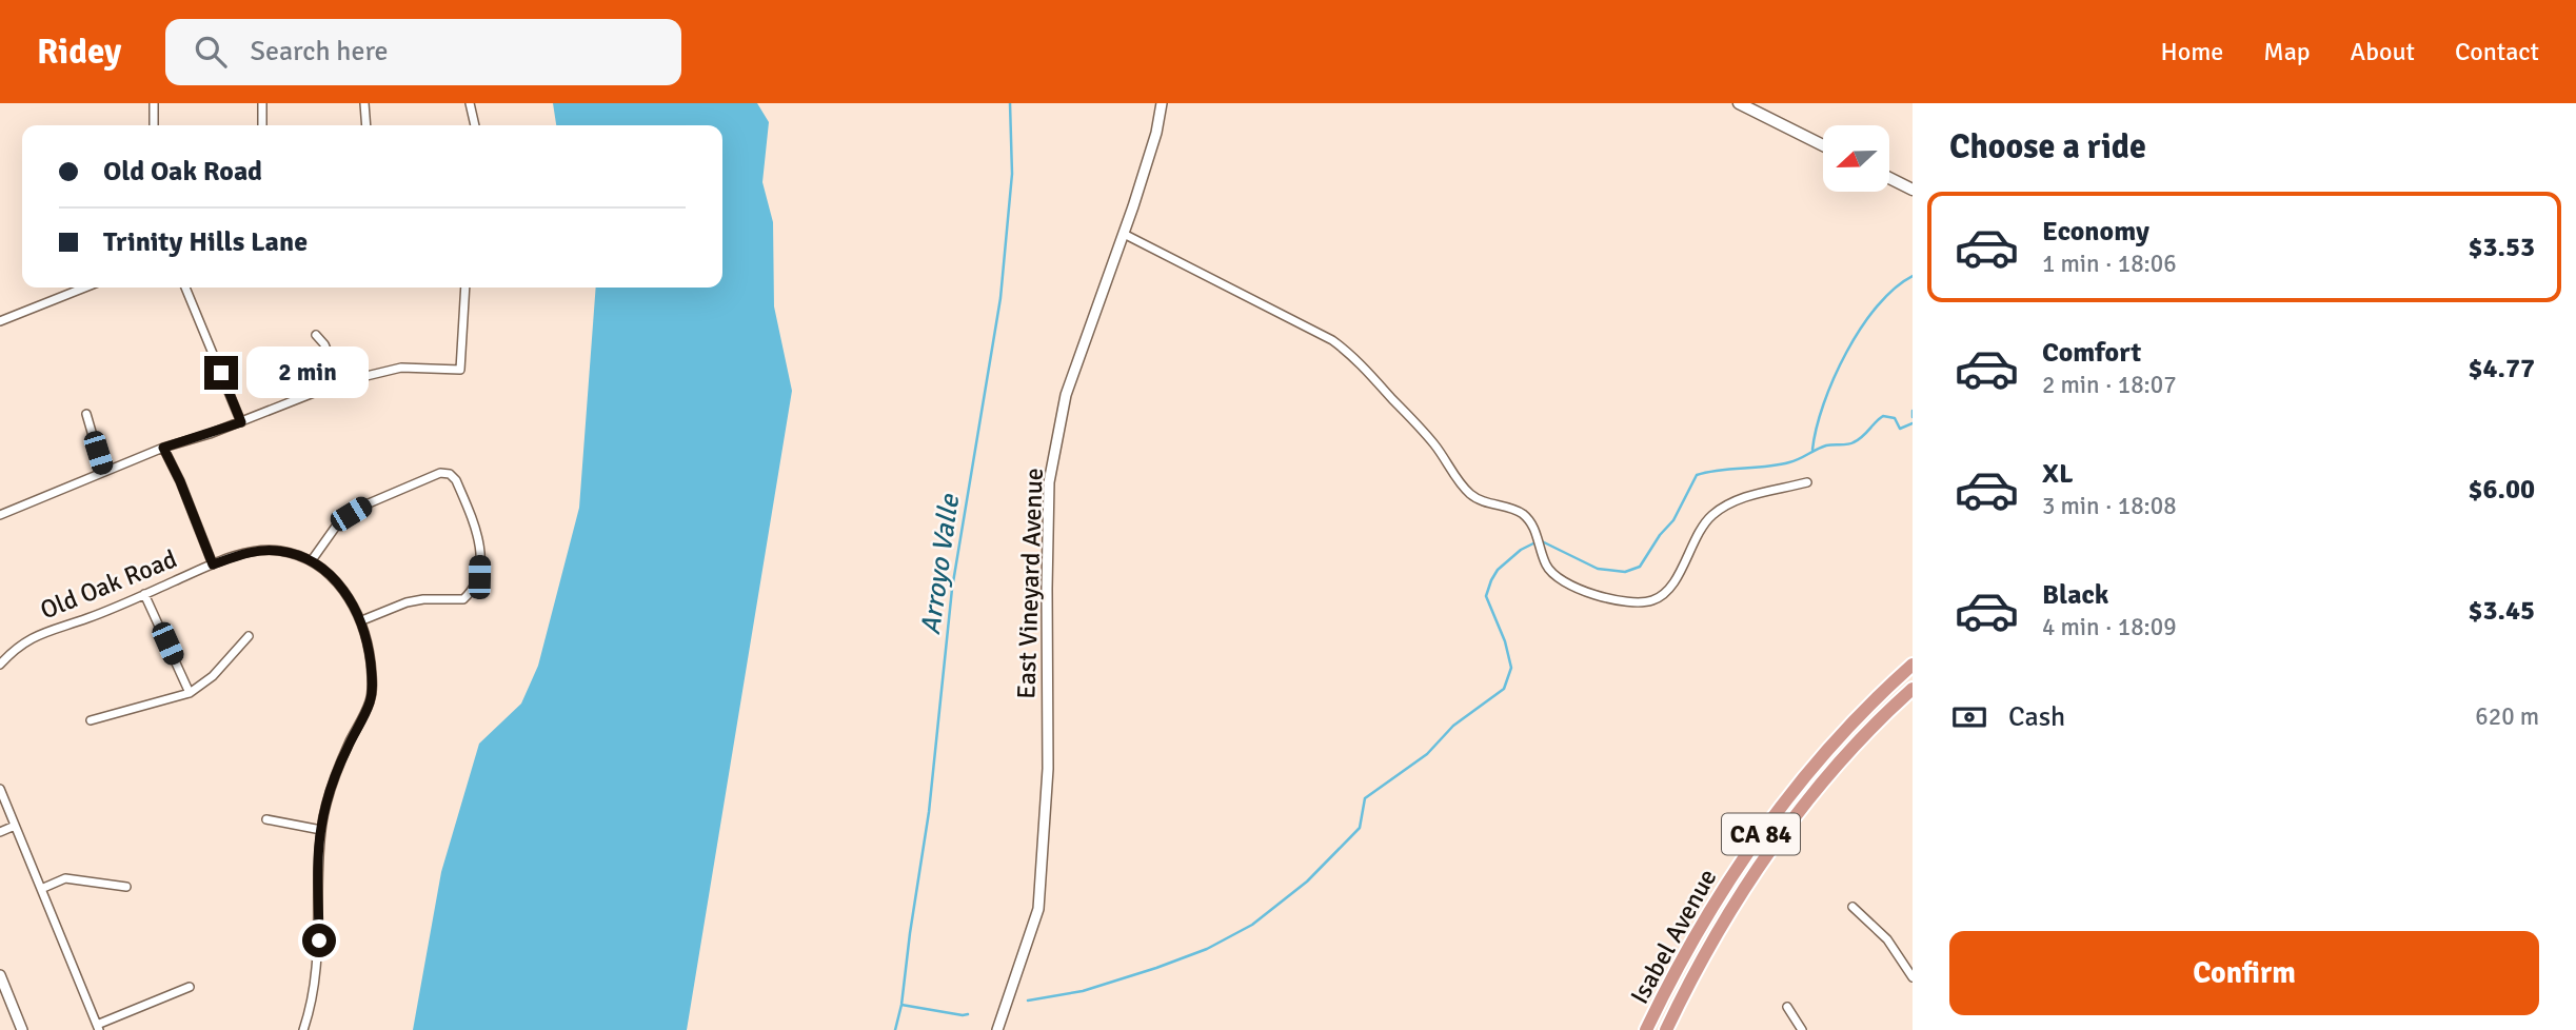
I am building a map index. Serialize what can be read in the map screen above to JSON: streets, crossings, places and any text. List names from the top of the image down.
{
  "streets": {
    "highway": ["CA 84", "Isabel Avenue"],
    "street": ["East Vineyard Avenue", "Old Oak Road"]
  },
  "water": ["Arroyo Valle"],
  "north": "left",
  "page": {
    "header": "Ridey",
    "search": "Search here",
    "nav": [
      "Home",
      "Map",
      "About",
      "Contact"
    ],
    "heading": "Choose a ride",
    "banner": ["Old Oak Road", "Trinity Hills Lane"],
    "list": [
      {
        "name": "Economy",
        "note": "1 min · 18:06",
        "value": "$3.53"
      },
      {
        "name": "Comfort",
        "note": "2 min · 18:07",
        "value": "$4.77"
      },
      {
        "name": "XL",
        "note": "3 min · 18:08",
        "value": "$6.00"
      },
      {
        "name": "Black",
        "note": "4 min · 18:09",
        "value": "$3.45"
      }
    ],
    "bubble": "2 min",
    "pay": ["Cash", "620 m"],
    "buttons": "Confirm"
  }
}
